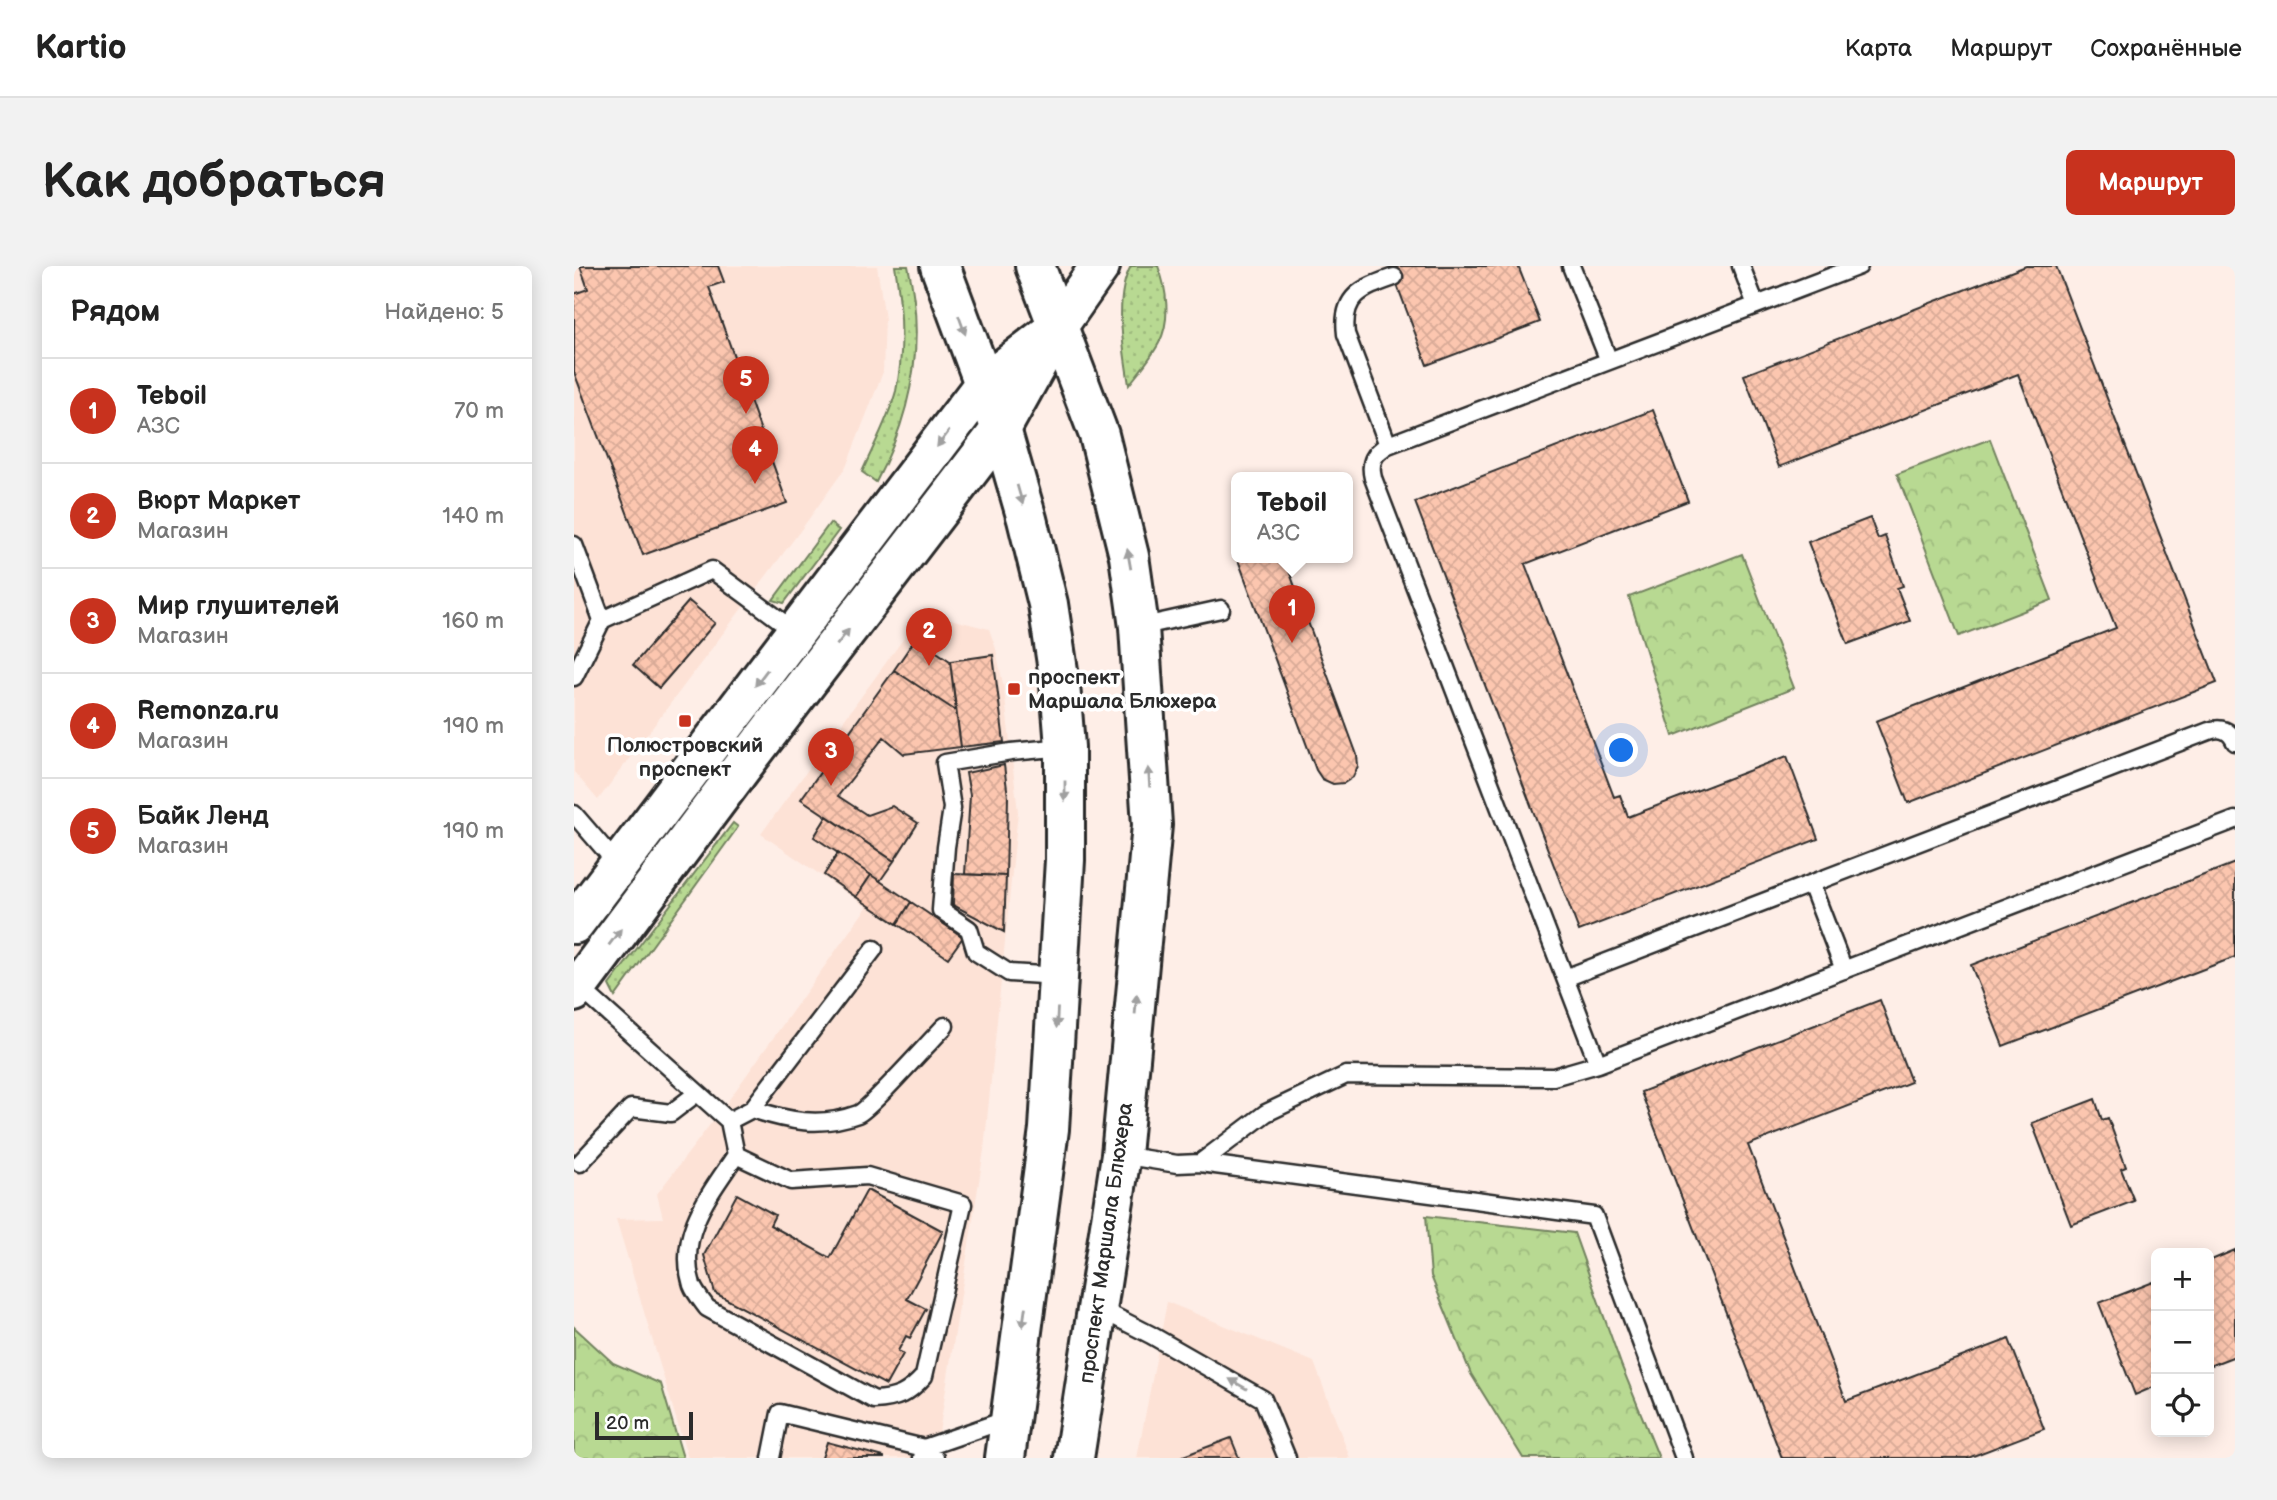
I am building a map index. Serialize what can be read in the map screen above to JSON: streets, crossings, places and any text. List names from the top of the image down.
{
  "streets": {
    "main road": ["проспект Маршала Блюхера"]
  },
  "places": {
    "transit": ["проспект Маршала Блюхера", "Полюстровский проспект"]
  },
  "scale_bar": "20 m",
  "page": {
    "header": "Kartio",
    "nav": ["Карта", "Маршрут", "Сохранённые"],
    "buttons": "Маршрут",
    "title": "Как добраться",
    "heading": ["Рядом", "Найдено: 5"],
    "pins": [
      "5",
      "4",
      "1",
      "2",
      "3"
    ],
    "list": [
      {
        "mark": "1",
        "name": "Teboil",
        "note": "АЗС",
        "value": "70 m"
      },
      {
        "mark": "2",
        "name": "Вюрт Маркет",
        "note": "Магазин",
        "value": "140 m"
      },
      {
        "mark": "3",
        "name": "Мир глушителей",
        "note": "Магазин",
        "value": "160 m"
      },
      {
        "mark": "4",
        "name": "Remonza.ru",
        "note": "Магазин",
        "value": "190 m"
      },
      {
        "mark": "5",
        "name": "Байк Ленд",
        "note": "Магазин",
        "value": "190 m"
      }
    ],
    "popup": ["Teboil", "АЗС"],
    "map_buttons": ["+", "−"],
    "scale": "20 m"
  }
}
